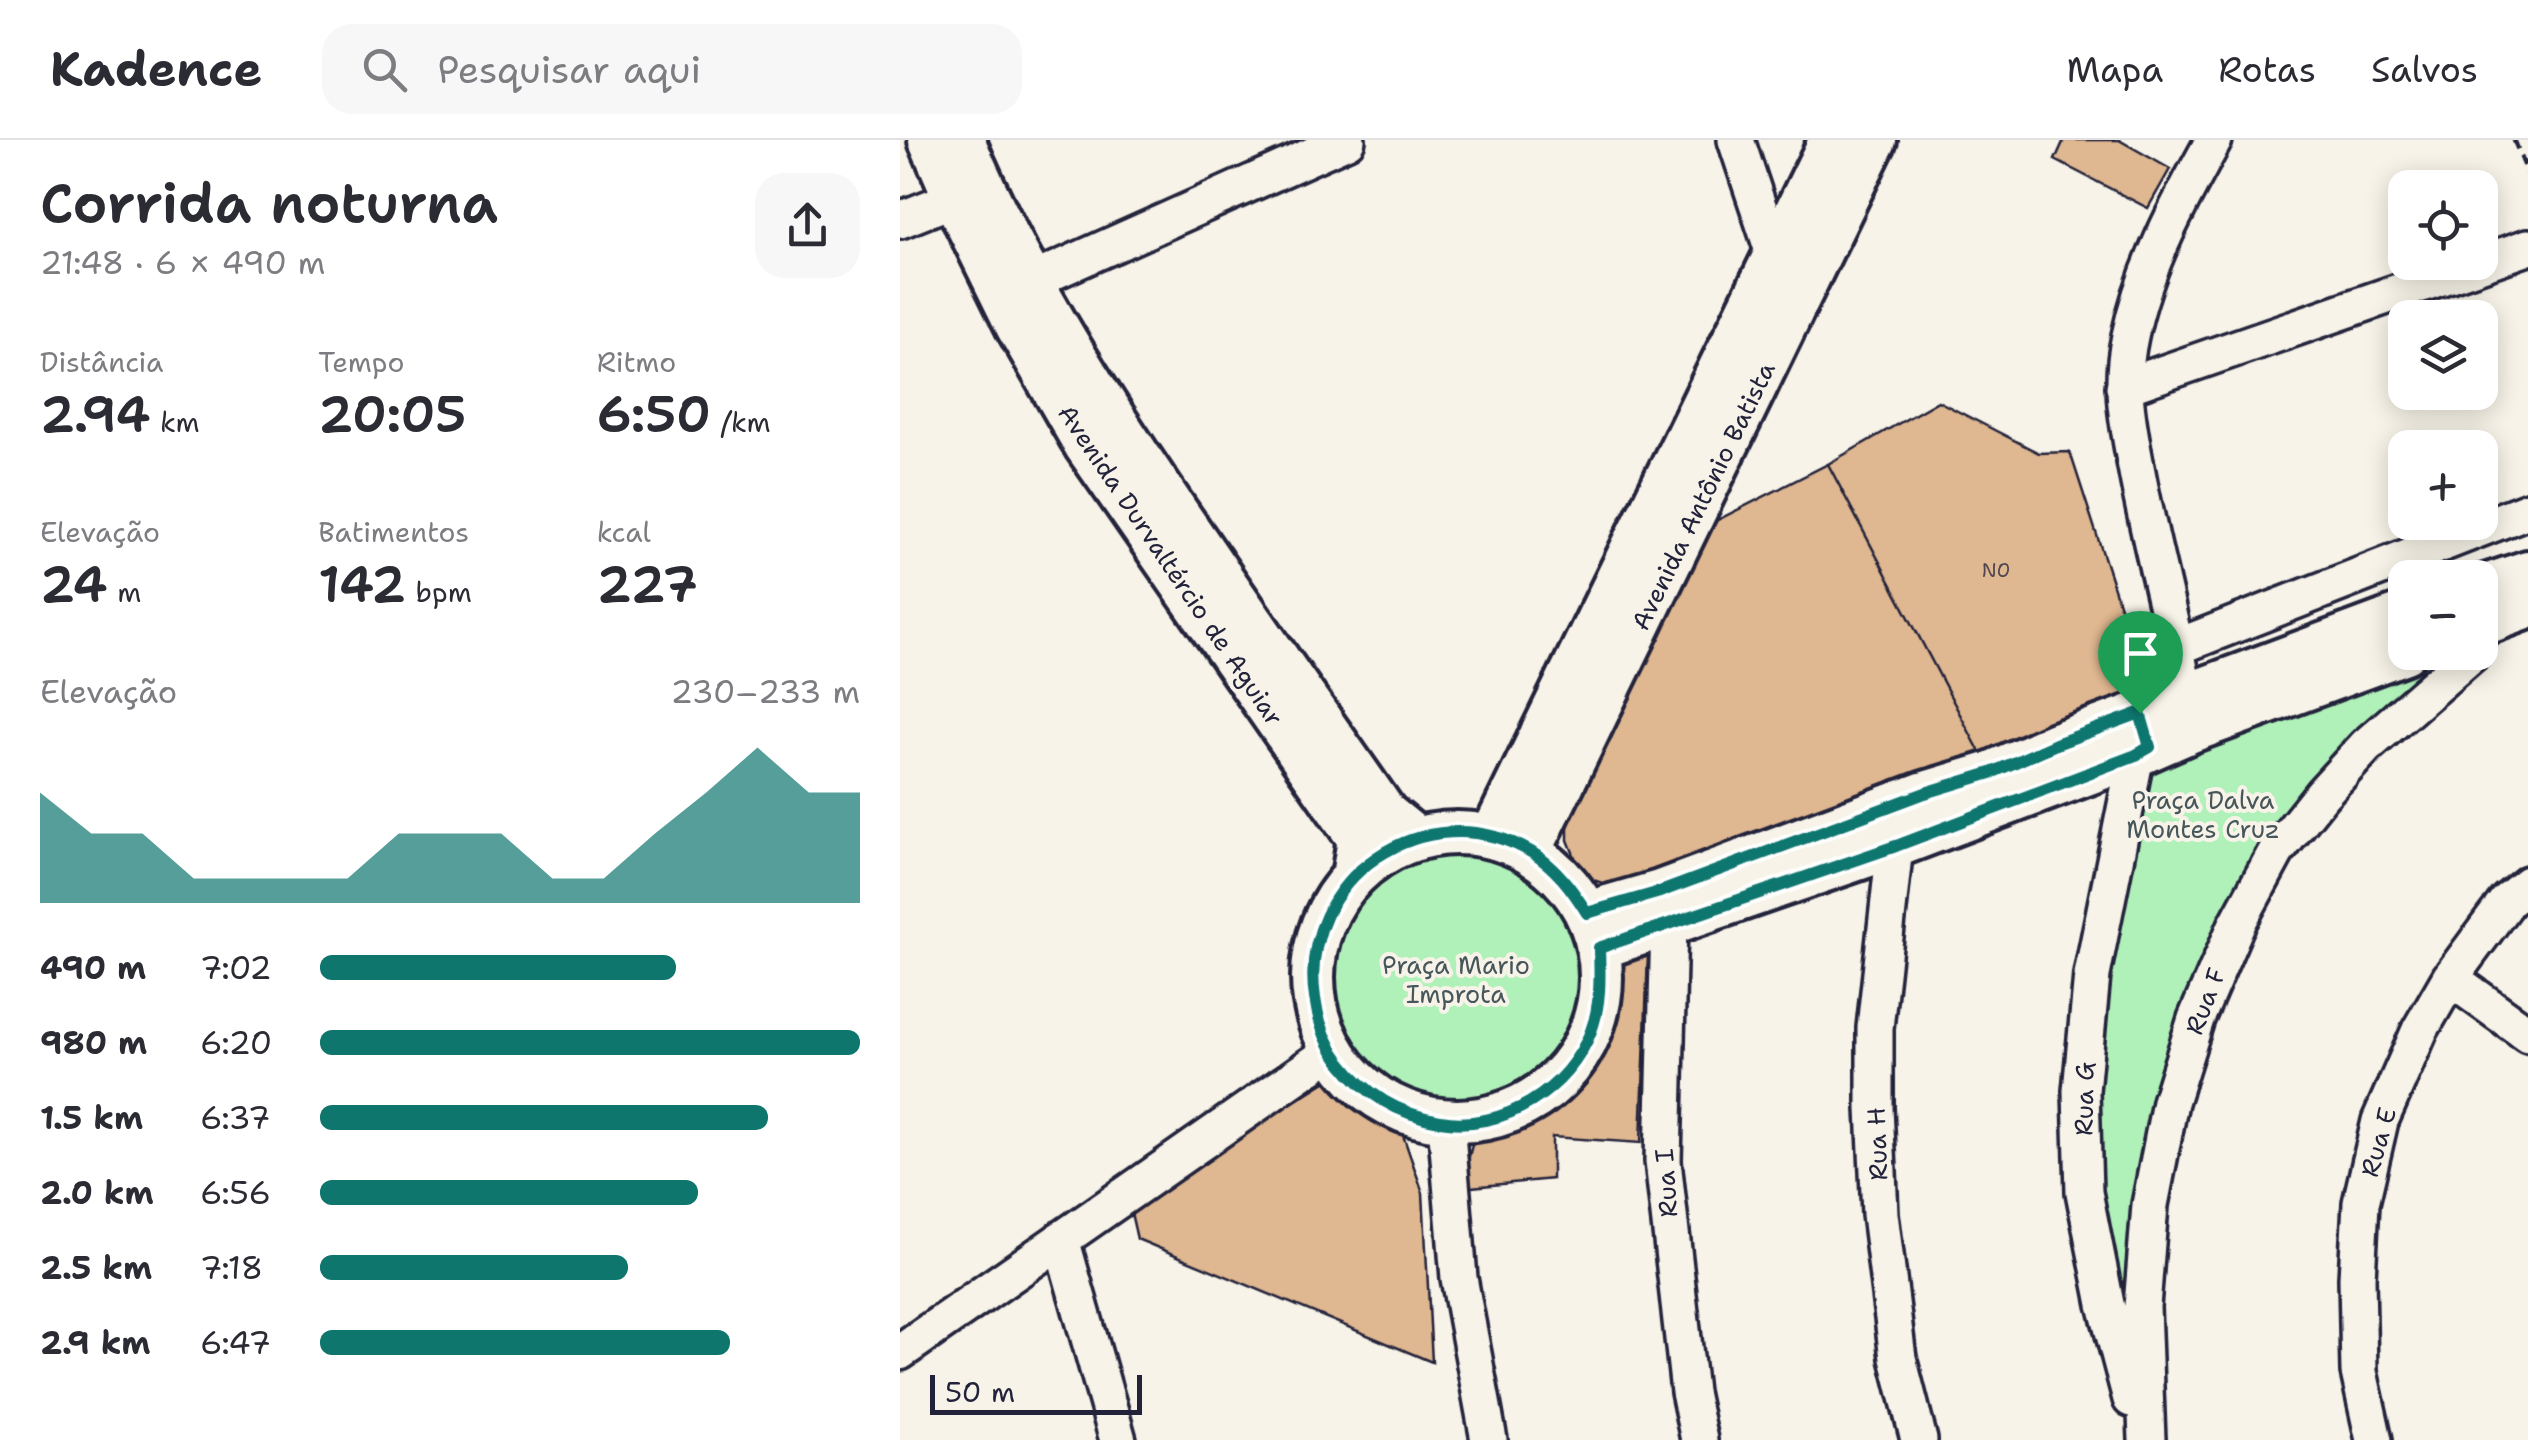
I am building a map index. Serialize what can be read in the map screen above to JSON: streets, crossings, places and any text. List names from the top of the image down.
{
  "streets": {
    "street": [
      "Avenida Antônio Batista",
      "Avenida Durvaltércio de Aguiar",
      "Rua F",
      "Rua G",
      "Rua E",
      "Rua H",
      "Rua I"
    ]
  },
  "crossings": [
    ["Avenida Antônio Batista", "Avenida Durvaltércio de Aguiar"],
    ["Rua F", "Rua G"]
  ],
  "parks": ["Praça Dalva Montes Cruz", "Praça Mario Improta"],
  "house_numbers": ["N0"],
  "scale_bar": "50 m",
  "page": {
    "header": "Kadence",
    "search": "Pesquisar aqui",
    "nav": ["Mapa", "Rotas", "Salvos"],
    "heading": ["Corrida noturna", "21:48 · 6 × 490 m"],
    "map_buttons": ["+", "−"],
    "stats": [
      ["Distância", "2.94 km"],
      ["Tempo", "20:05"],
      ["Ritmo", "6:50 /km"],
      ["Elevação", "24 m"],
      ["Batimentos", "142 bpm"],
      ["kcal", "227"]
    ],
    "chart": ["Elevação", "230–233 m"],
    "list": [
      {
        "name": "490 m",
        "note": "7:02"
      },
      {
        "name": "980 m",
        "note": "6:20"
      },
      {
        "name": "1.5 km",
        "note": "6:37"
      },
      {
        "name": "2.0 km",
        "note": "6:56"
      },
      {
        "name": "2.5 km",
        "note": "7:18"
      },
      {
        "name": "2.9 km",
        "note": "6:47"
      }
    ],
    "scale": "50 m"
  }
}
